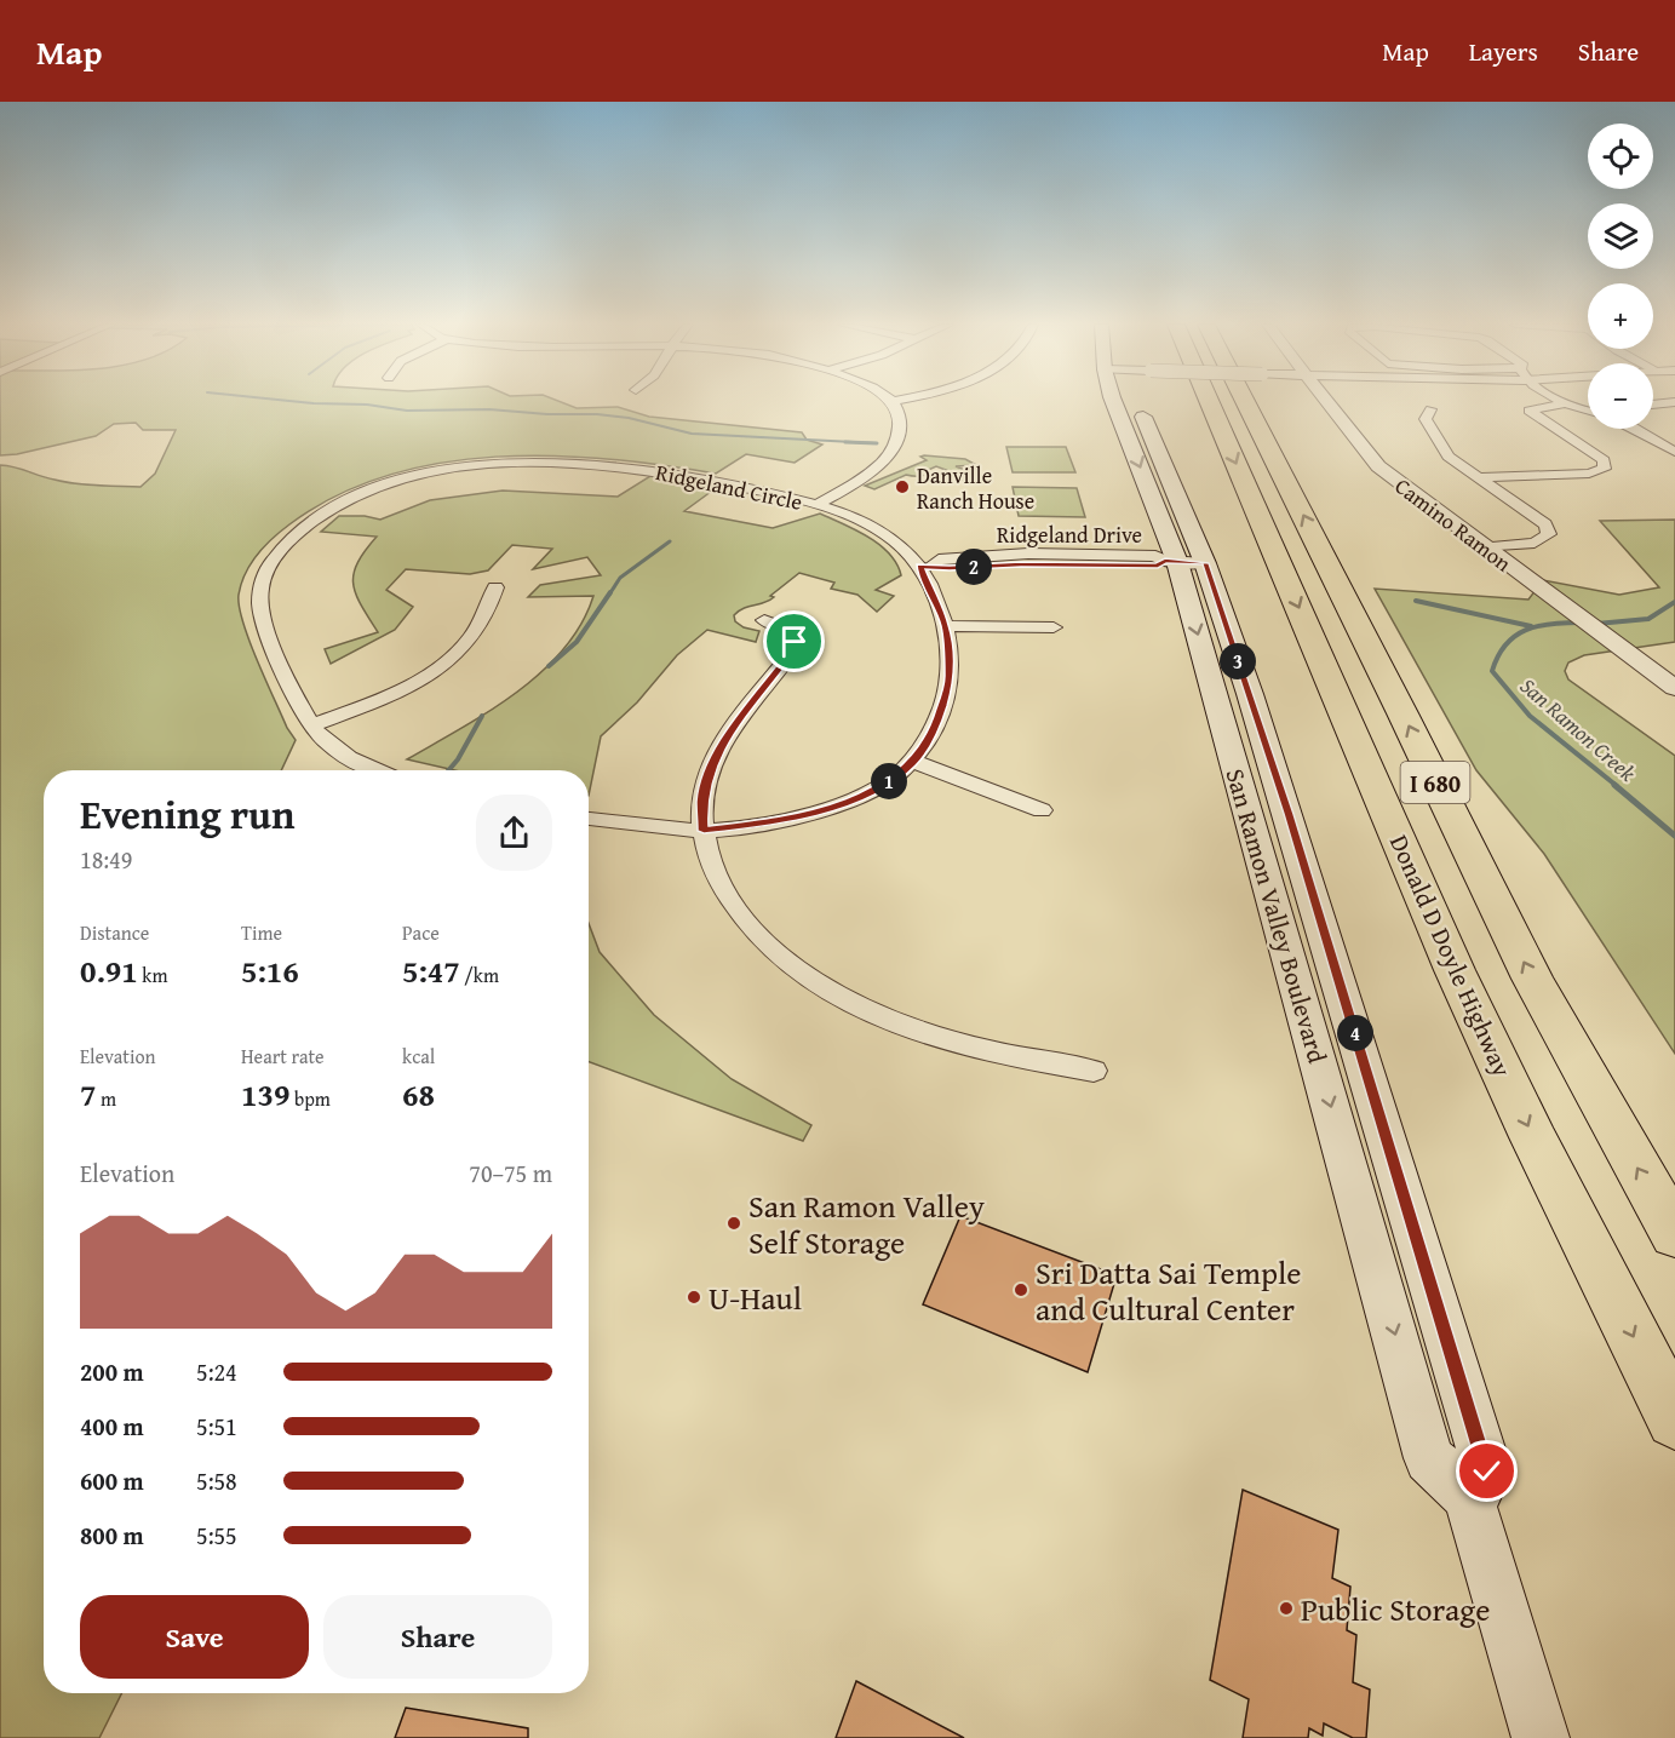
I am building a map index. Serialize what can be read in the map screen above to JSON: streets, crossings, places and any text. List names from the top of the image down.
{
  "streets": {
    "highway": ["I 680", "Donald D Doyle Highway"],
    "main road": ["San Ramon Valley Boulevard"],
    "street": ["Ridgeland Circle", "Camino Ramon", "Ridgeland Drive"]
  },
  "crossings": [
    ["Ridgeland Circle", "Ridgeland Drive"],
    ["Ridgeland Drive", "San Ramon Valley Boulevard"]
  ],
  "water": ["San Ramon Creek"],
  "places": [
    "Danville Ranch House",
    "San Ramon Valley Self Storage",
    "Sri Datta Sai Temple and Cultural Center",
    "U-Haul",
    "Public Storage"
  ],
  "page": {
    "header": "Map",
    "nav": ["Map", "Layers", "Share"],
    "map_buttons": ["+", "−"],
    "pins": [
      "2",
      "3",
      "1",
      "4"
    ],
    "heading": ["Evening run", "18:49"],
    "stats": [
      ["Distance", "0.91 km"],
      ["Time", "5:16"],
      ["Pace", "5:47 /km"],
      ["Elevation", "7 m"],
      ["Heart rate", "139 bpm"],
      ["kcal", "68"]
    ],
    "chart": ["Elevation", "70–75 m"],
    "list": [
      {
        "name": "200 m",
        "note": "5:24"
      },
      {
        "name": "400 m",
        "note": "5:51"
      },
      {
        "name": "600 m",
        "note": "5:58"
      },
      {
        "name": "800 m",
        "note": "5:55"
      }
    ],
    "buttons": ["Save", "Share"]
  }
}
